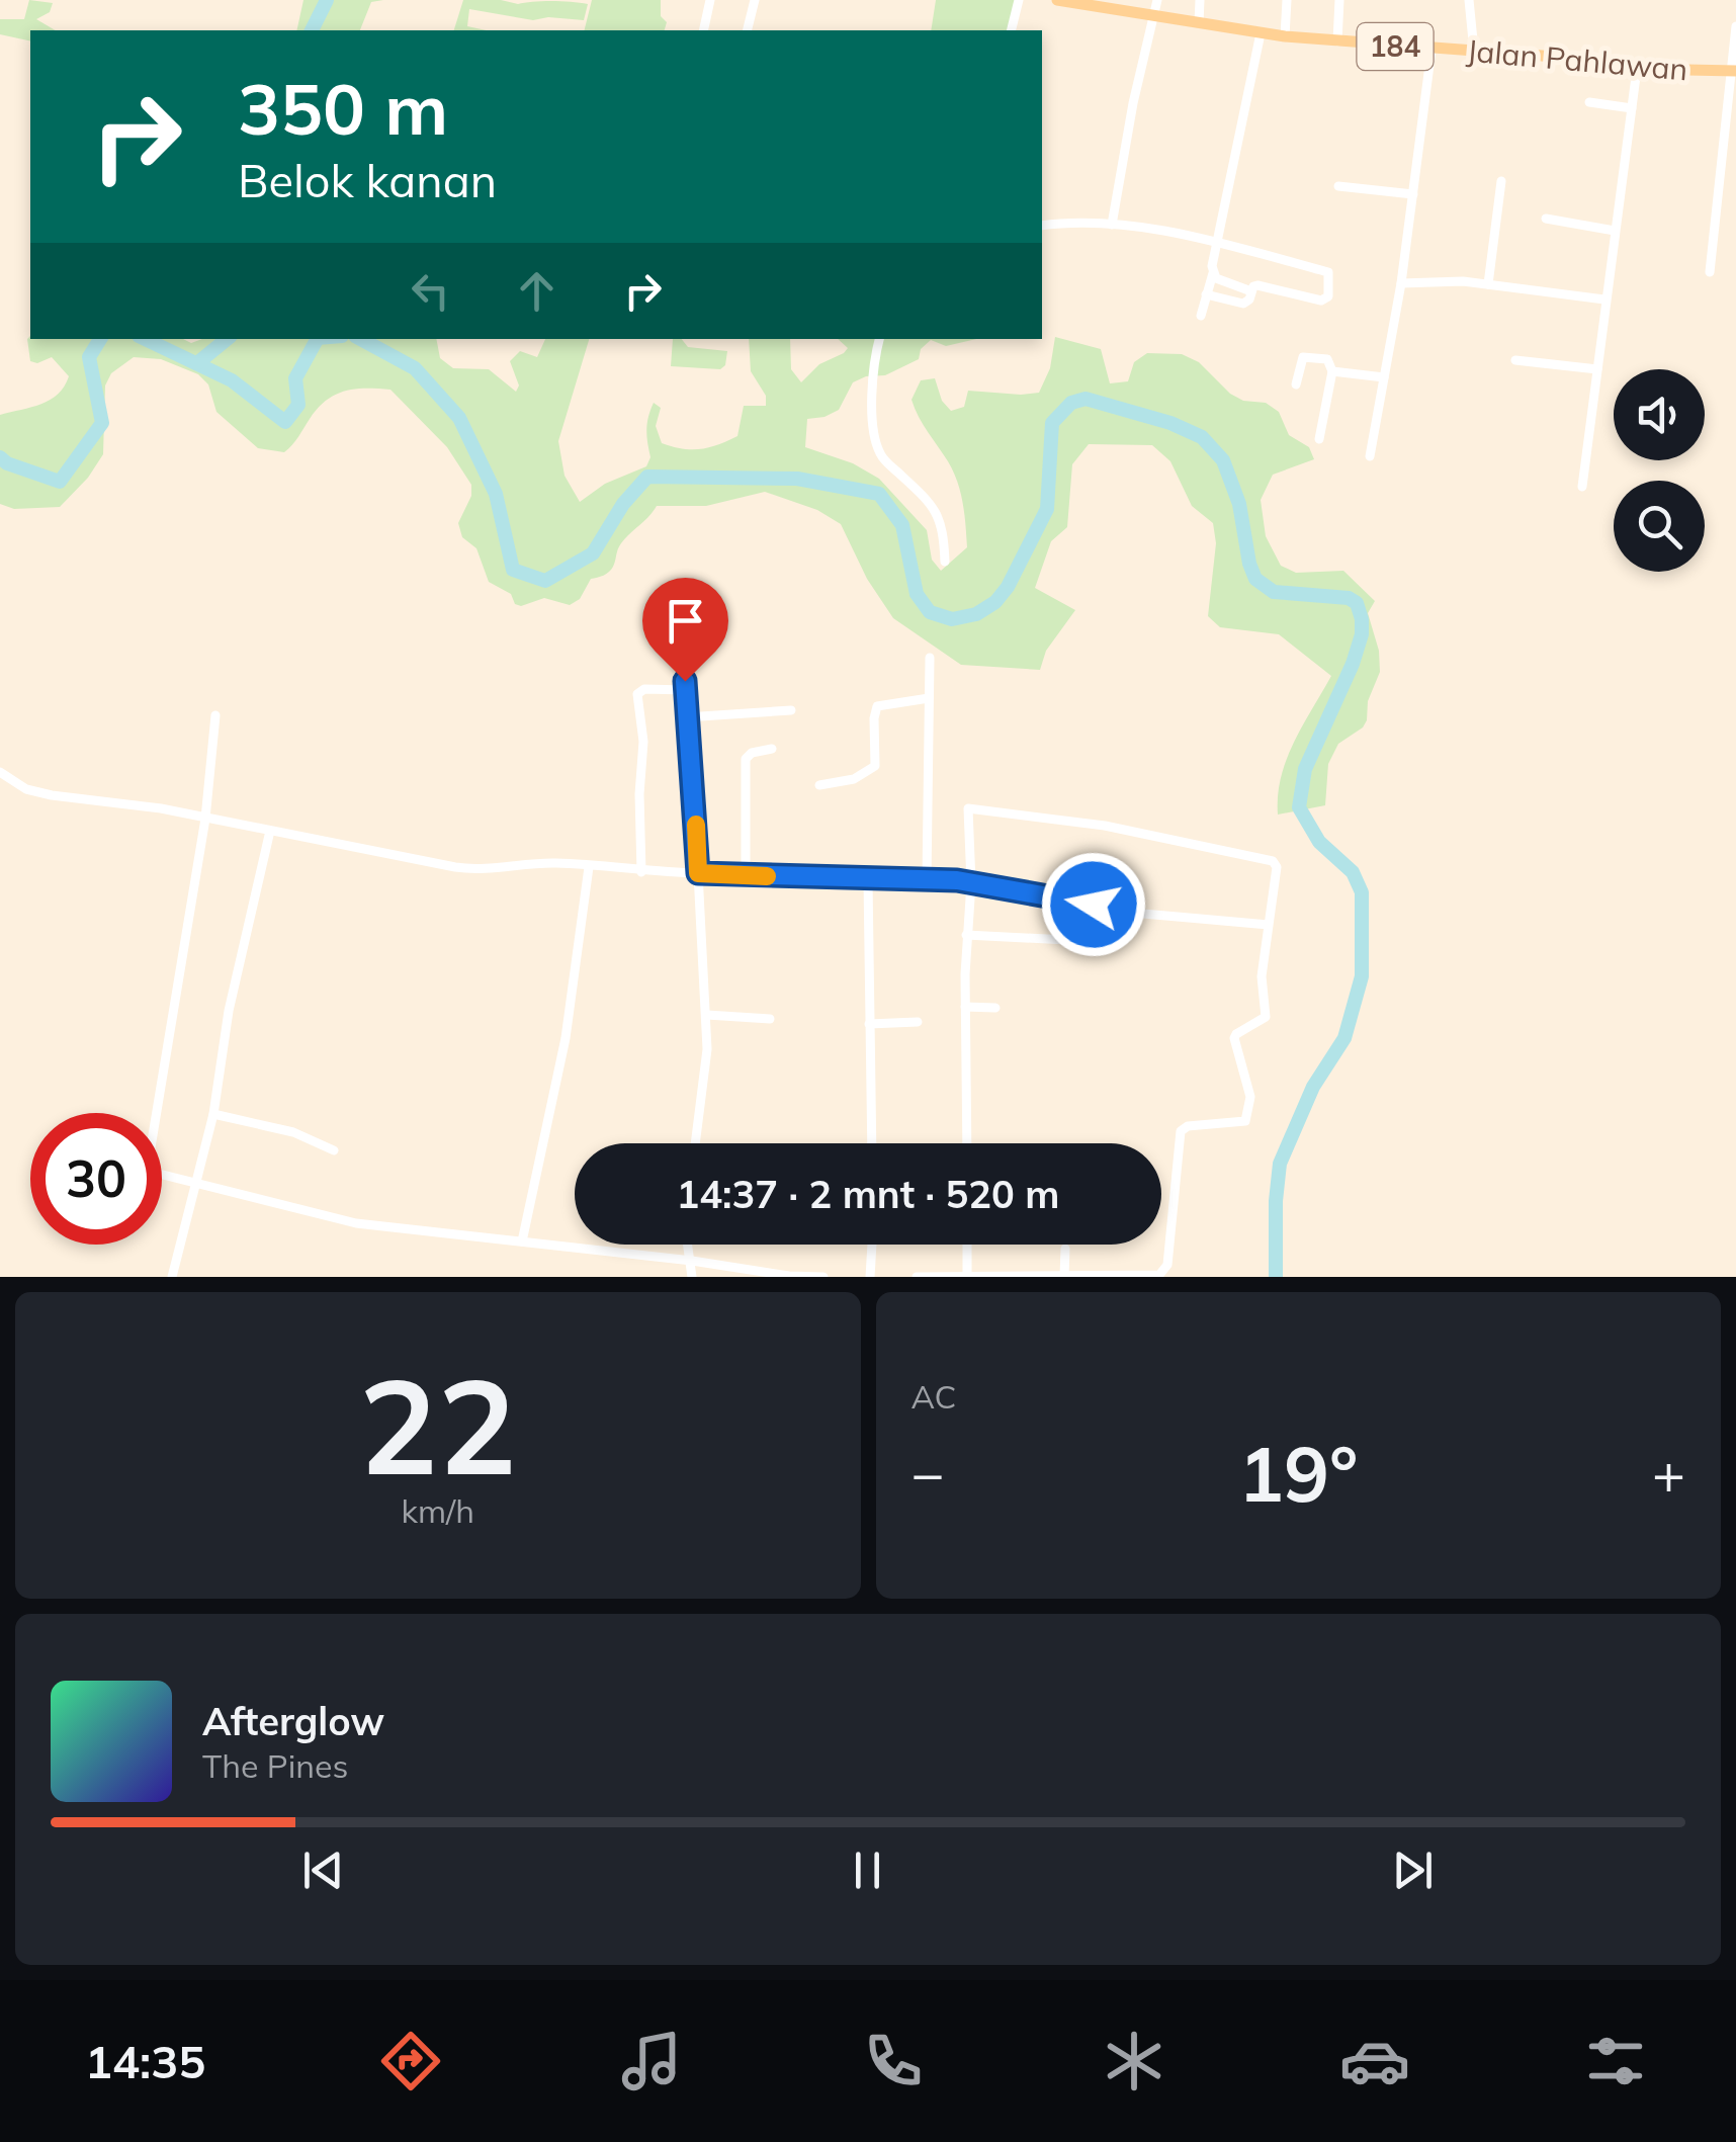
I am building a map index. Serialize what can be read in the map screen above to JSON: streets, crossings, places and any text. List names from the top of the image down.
{
  "streets": {
    "main road": ["184", "Jalan Pahlawan"]
  },
  "page": {
    "turn": ["350 m", "Belok kanan"],
    "limit": "30",
    "trip": "14:37 · 2 mnt · 520 m",
    "tile": [
      ["22", "km/h"],
      "AC"
    ],
    "heat": ["−", "19°", "+"],
    "song": ["Afterglow", "The Pines"],
    "tabs": "14:35"
  }
}
